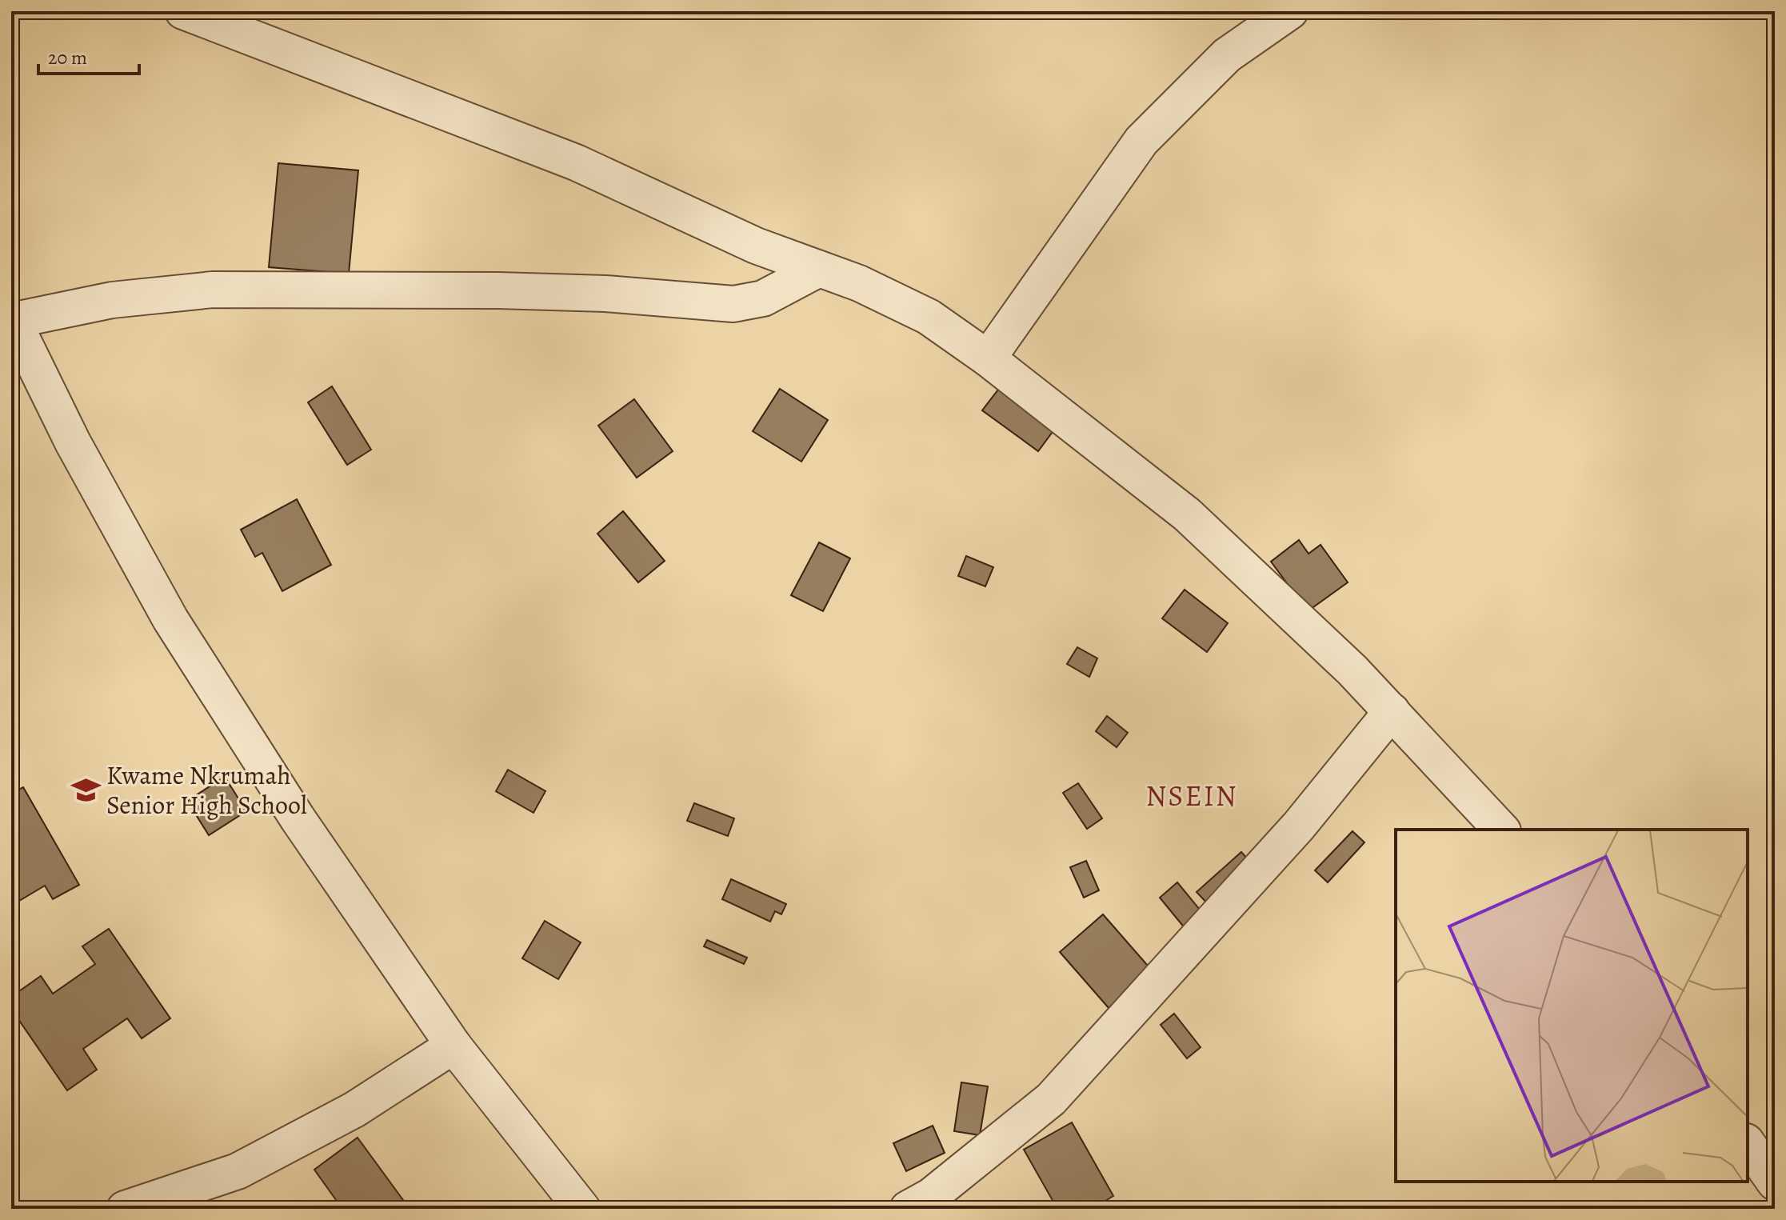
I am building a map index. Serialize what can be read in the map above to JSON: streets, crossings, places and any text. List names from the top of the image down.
{
  "districts": ["NSEIN"],
  "places": {
    "school or university": ["Kwame Nkrumah Senior High School"]
  },
  "scale_bar": "20 m"
}
